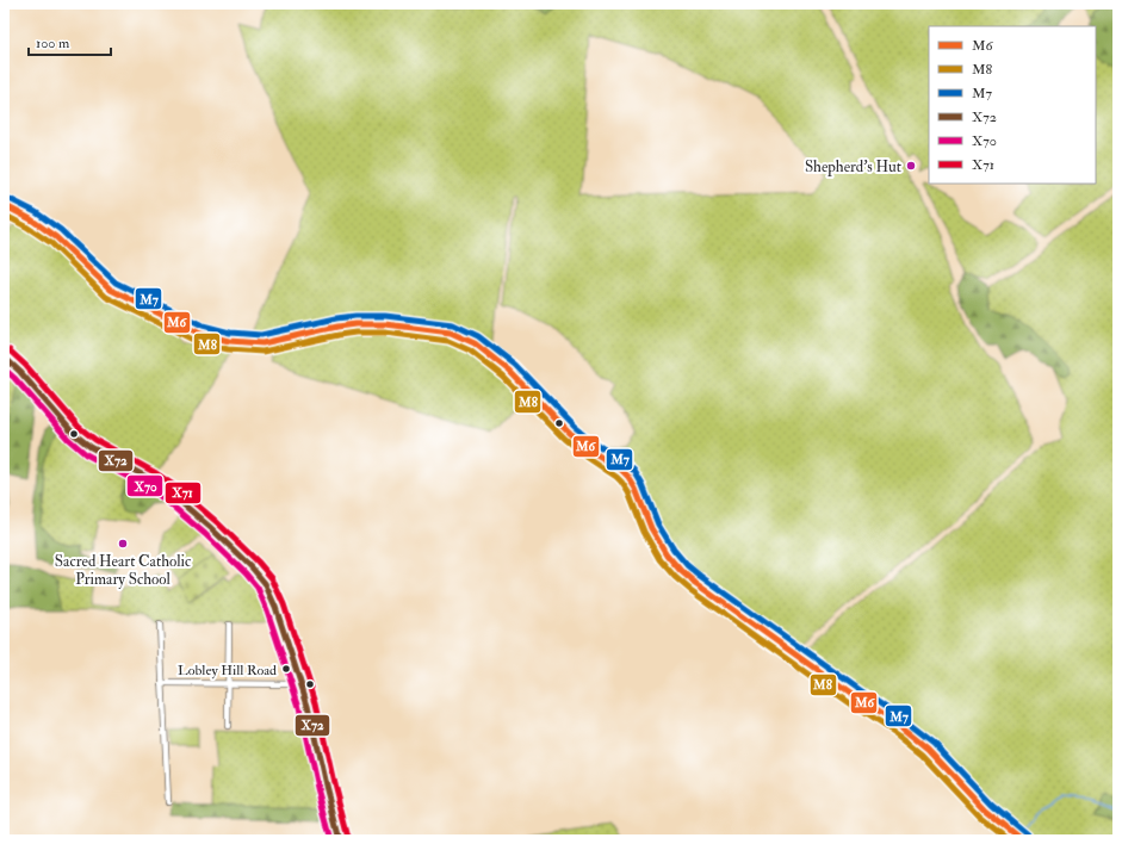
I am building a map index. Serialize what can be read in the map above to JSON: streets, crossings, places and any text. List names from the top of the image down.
{
  "places": ["Shepherd's Hut", "Sacred Heart Catholic Primary School", "Lobley Hill Road"],
  "lines": [
    "transit line M7",
    "transit line M6",
    "transit line M8",
    "transit line X71",
    "transit line X72",
    "transit line X70"
  ],
  "legend": [
    "M6",
    "M8",
    "M7",
    "X72",
    "X70",
    "X71"
  ],
  "scale_bar": "100 m"
}
